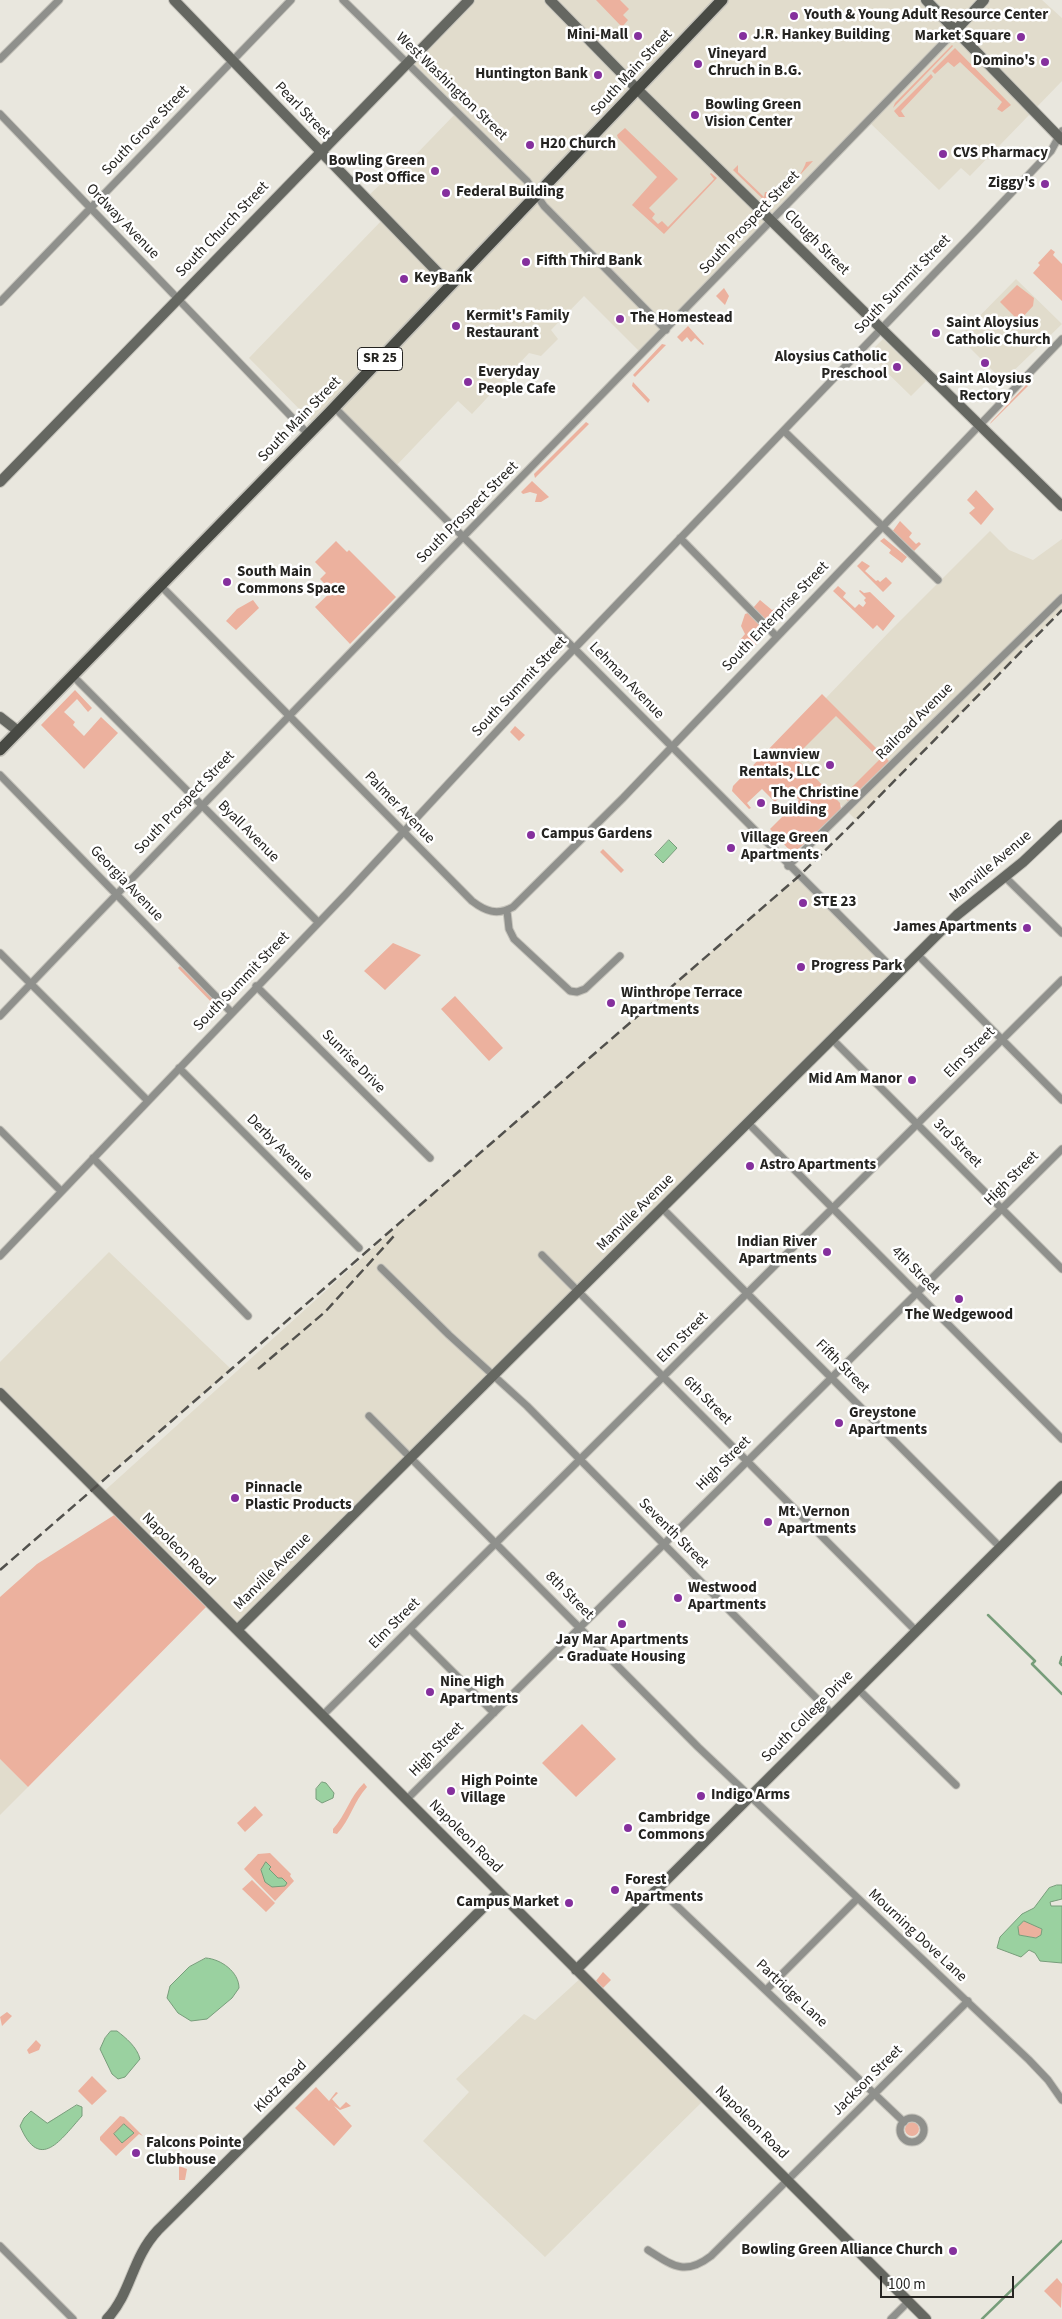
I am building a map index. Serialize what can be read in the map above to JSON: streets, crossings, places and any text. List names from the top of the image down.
{
  "streets": {
    "main road": ["South Main Street", "SR 25"],
    "street": [
      "West Washington Street",
      "Pearl Street",
      "South Grove Street",
      "Ordway Avenue",
      "South Prospect Street",
      "South Church Street",
      "Clough Street",
      "South Summit Street",
      "South Enterprise Street",
      "Lehman Avenue",
      "Railroad Avenue",
      "Palmer Avenue",
      "Byall Avenue",
      "Manville Avenue",
      "Georgia Avenue",
      "Elm Street",
      "Sunrise Drive",
      "3rd Street",
      "Derby Avenue",
      "High Street",
      "4th Street",
      "Fifth Street",
      "6th Street",
      "Seventh Street",
      "Napoleon Road",
      "8th Street",
      "South College Drive",
      "Mourning Dove Lane",
      "Partridge Lane",
      "Jackson Street",
      "Klotz Road"
    ]
  },
  "crossings": [
    ["South Main Street", "West Washington Street"],
    ["South Main Street", "Pearl Street"],
    ["South Main Street", "Ordway Avenue"],
    ["South Main Street", "Clough Street"],
    ["South Main Street", "Lehman Avenue"],
    ["South Main Street", "Palmer Avenue"],
    ["South Main Street", "Byall Avenue"],
    ["West Washington Street", "South Prospect Street"],
    ["West Washington Street", "South Church Street"],
    ["Pearl Street", "South Grove Street"],
    ["Pearl Street", "South Church Street"],
    ["South Grove Street", "Ordway Avenue"],
    ["Ordway Avenue", "South Church Street"],
    ["South Prospect Street", "Clough Street"],
    ["South Prospect Street", "Lehman Avenue"],
    ["South Prospect Street", "Palmer Avenue"],
    ["South Prospect Street", "Byall Avenue"],
    ["South Prospect Street", "Georgia Avenue"],
    ["Clough Street", "South Summit Street"],
    ["Clough Street", "South Enterprise Street"],
    ["South Summit Street", "Lehman Avenue"],
    ["South Summit Street", "Palmer Avenue"],
    ["South Summit Street", "Byall Avenue"],
    ["South Summit Street", "Georgia Avenue"],
    ["South Summit Street", "Sunrise Drive"],
    ["South Summit Street", "Derby Avenue"],
    ["South Enterprise Street", "Lehman Avenue"],
    ["South Enterprise Street", "Palmer Avenue"],
    ["Lehman Avenue", "Railroad Avenue"],
    ["Lehman Avenue", "Manville Avenue"],
    ["Manville Avenue", "3rd Street"],
    ["Manville Avenue", "4th Street"],
    ["Manville Avenue", "Fifth Street"],
    ["Manville Avenue", "6th Street"],
    ["Manville Avenue", "Seventh Street"],
    ["Manville Avenue", "Napoleon Road"],
    ["Manville Avenue", "8th Street"],
    ["Elm Street", "3rd Street"],
    ["Elm Street", "4th Street"],
    ["Elm Street", "Fifth Street"],
    ["Elm Street", "6th Street"],
    ["Elm Street", "Seventh Street"],
    ["Elm Street", "Napoleon Road"],
    ["Elm Street", "8th Street"],
    ["3rd Street", "High Street"],
    ["High Street", "4th Street"],
    ["High Street", "Fifth Street"],
    ["High Street", "6th Street"],
    ["High Street", "Seventh Street"],
    ["High Street", "Napoleon Road"],
    ["High Street", "8th Street"],
    ["Fifth Street", "South College Drive"],
    ["6th Street", "South College Drive"],
    ["Seventh Street", "South College Drive"],
    ["Napoleon Road", "South College Drive"],
    ["Napoleon Road", "Jackson Street"],
    ["Napoleon Road", "Klotz Road"],
    ["8th Street", "South College Drive"],
    ["8th Street", "Mourning Dove Lane"],
    ["South College Drive", "Mourning Dove Lane"],
    ["South College Drive", "Partridge Lane"],
    ["Mourning Dove Lane", "Jackson Street"],
    ["Partridge Lane", "Jackson Street"]
  ],
  "places": [
    "Youth & Young Adult Resource Center",
    "Mini-Mall",
    "J.R. Hankey Building",
    "Market Square",
    "Domino's",
    "Vineyard Chruch in B.G.",
    "Huntington Bank",
    "Bowling Green Vision Center",
    "H20 Church",
    "CVS Pharmacy",
    "Bowling Green Post Office",
    "Ziggy's",
    "Federal Building",
    "Fifth Third Bank",
    "KeyBank",
    "The Homestead",
    "Kermit's Family Restaurant",
    "Saint Aloysius Catholic Church",
    "Saint Aloysius Rectory",
    "Aloysius Catholic Preschool",
    "Everyday People Cafe",
    "South Main Commons Space",
    "Lawnview Rentals, LLC",
    "The Christine Building",
    "Campus Gardens",
    "Village Green Apartments",
    "STE 23",
    "James Apartments",
    "Progress Park",
    "Winthrope Terrace Apartments",
    "Mid Am Manor",
    "Astro Apartments",
    "Indian River Apartments",
    "The Wedgewood",
    "Greystone Apartments",
    "Pinnacle Plastic Products",
    "Mt. Vernon Apartments",
    "Westwood Apartments",
    "Jay Mar Apartments - Graduate Housing",
    "Nine High Apartments",
    "High Pointe Village",
    "Indigo Arms",
    "Cambridge Commons",
    "Forest Apartments",
    "Campus Market",
    "Falcons Pointe Clubhouse",
    "Bowling Green Alliance Church"
  ],
  "scale_bar": "100 m"
}
